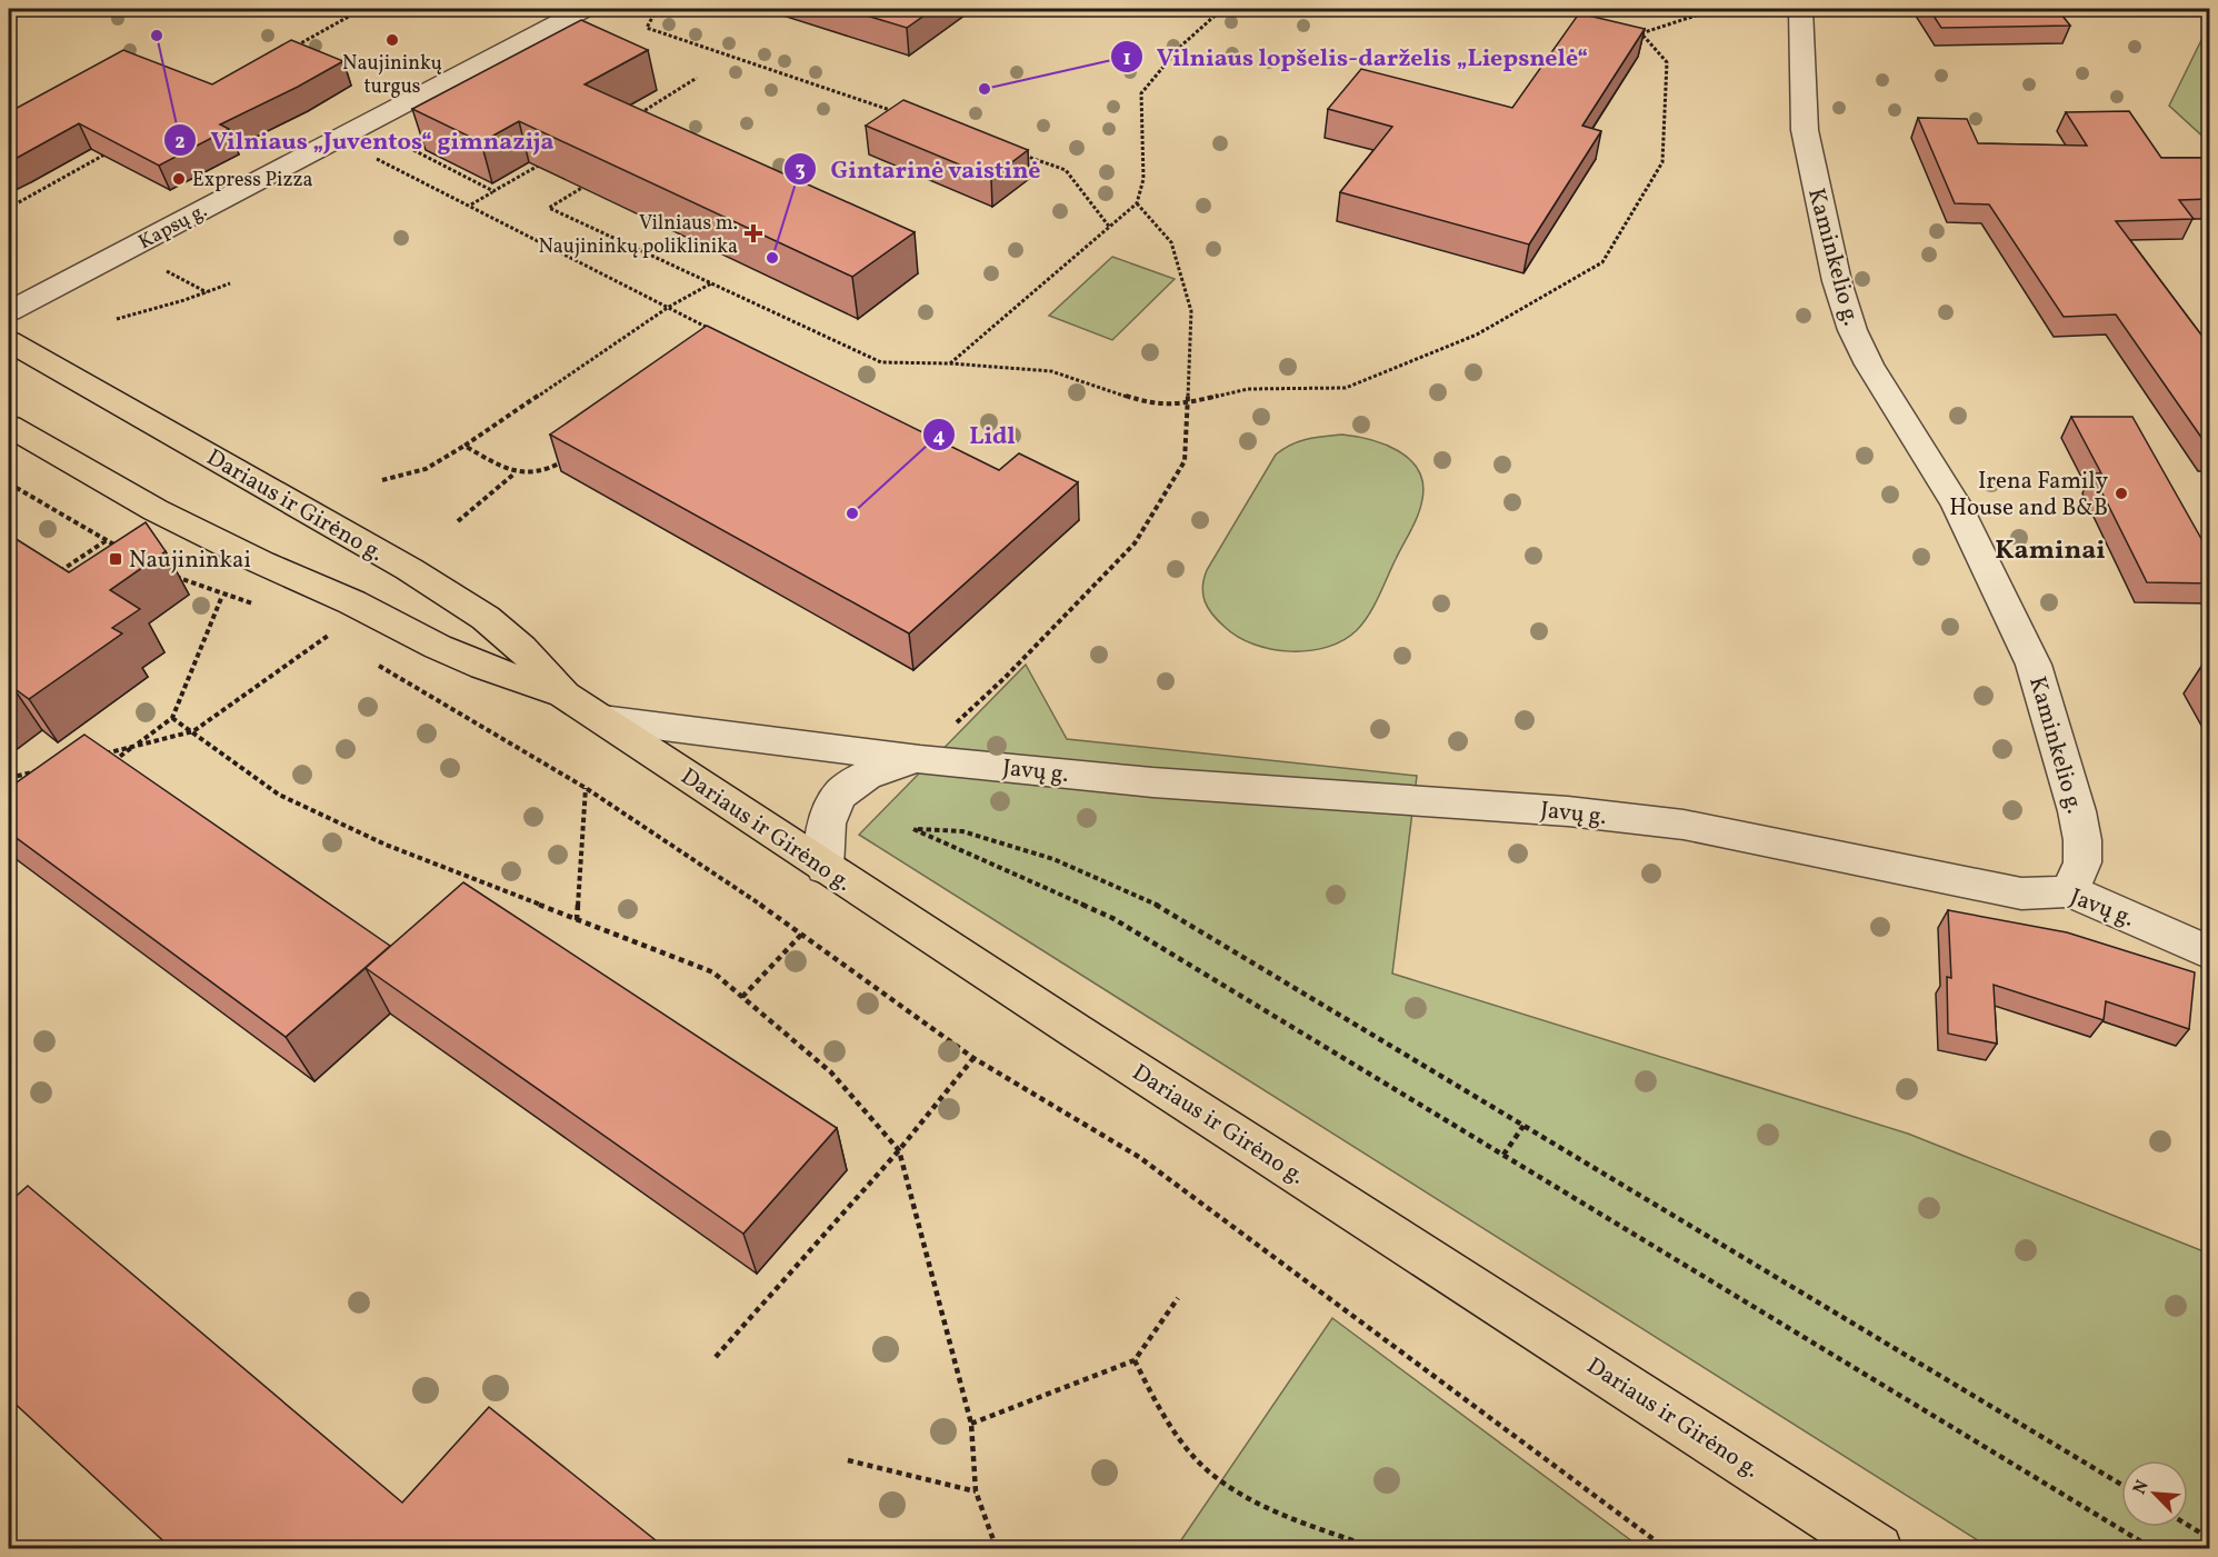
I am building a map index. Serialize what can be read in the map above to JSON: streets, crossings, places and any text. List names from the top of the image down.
{
  "streets": {
    "main road": ["Dariaus ir Girėno g."],
    "street": ["Kapsų g.", "Kaminkelio g.", "Javų g."]
  },
  "crossings": [
    ["Kaminkelio g.", "Javų g."],
    ["Dariaus ir Girėno g.", "Javų g."]
  ],
  "districts": ["Kaminai"],
  "places": {
    "other": [
      "Vilniaus „Juventos“ gimnazija",
      "Naujininkų turgus",
      "Vilniaus lopšelis-darželis „Liepsnelė“",
      "Express Pizza",
      "Gintarinė vaistinė",
      "Irena Family House and B&B",
      "Lidl"
    ],
    "health": ["Vilniaus m. Naujininkų poliklinika"],
    "transit": ["Naujininkai"]
  },
  "north": "top left"
}
